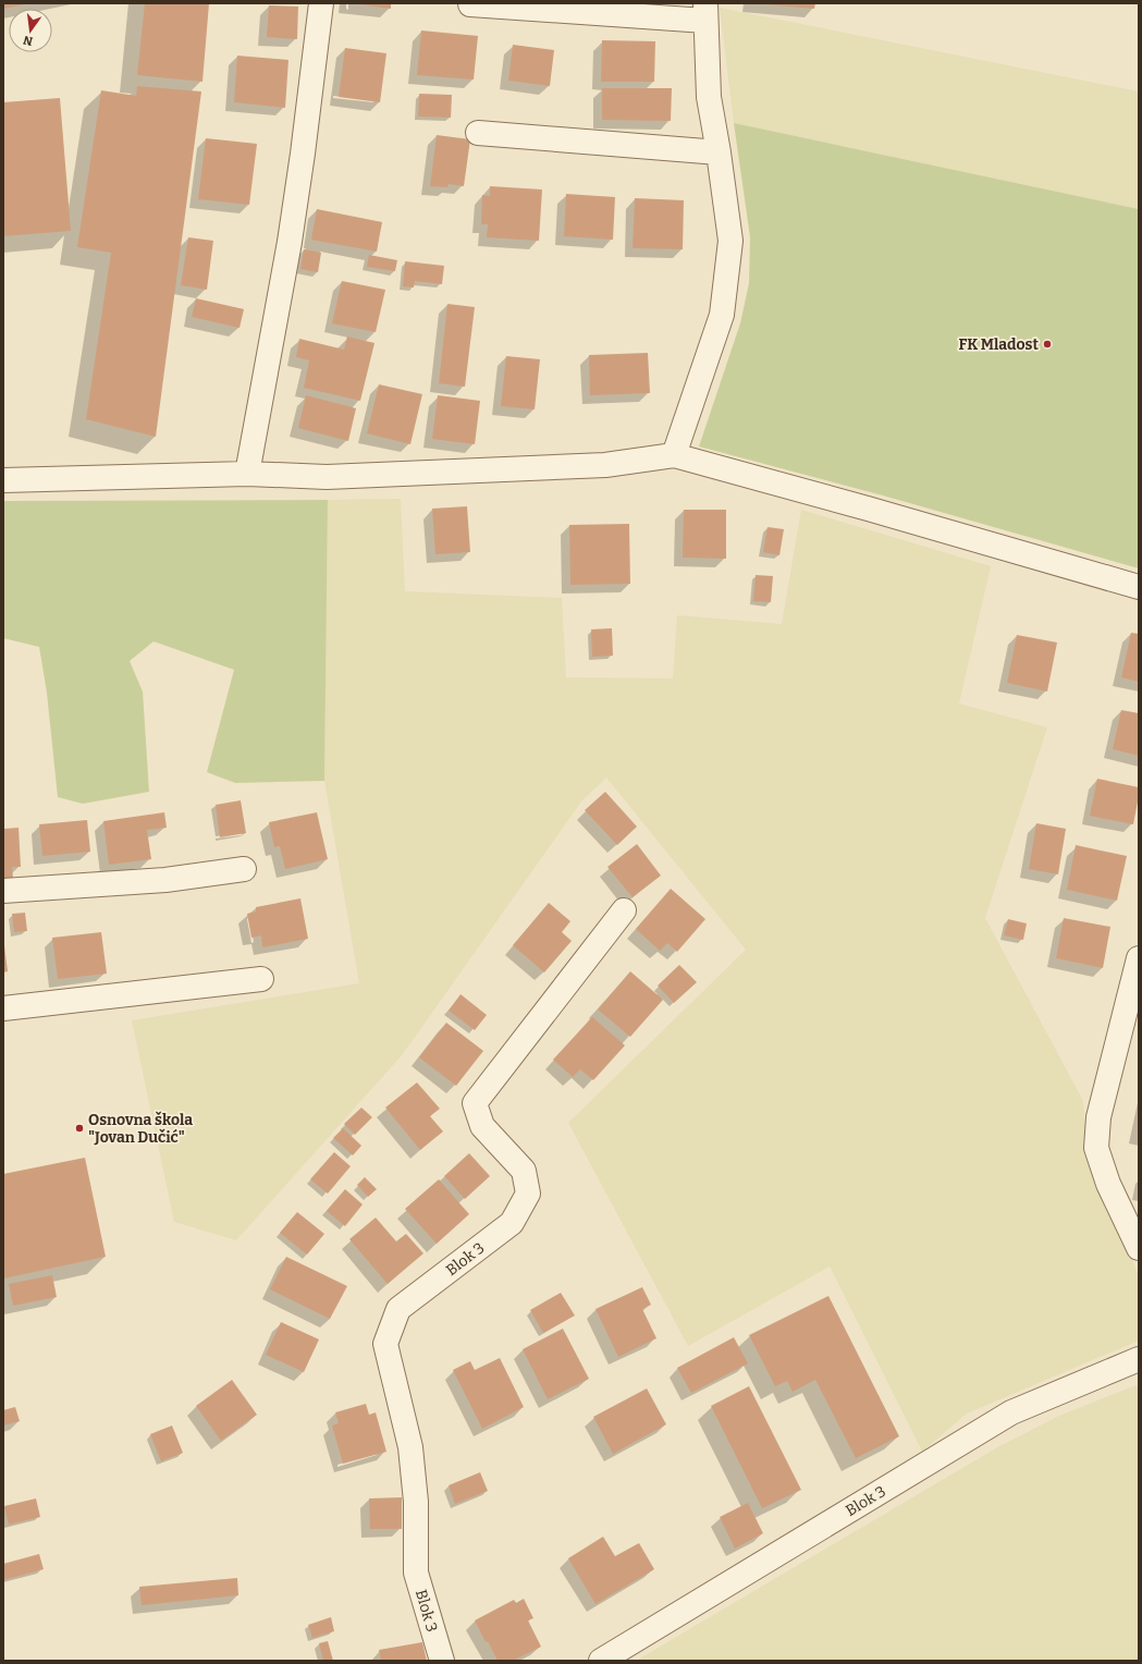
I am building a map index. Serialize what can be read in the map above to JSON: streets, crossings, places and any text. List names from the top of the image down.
{
  "streets": {
    "street": ["Blok 3"]
  },
  "places": ["FK Mladost", "Osnovna škola \"Jovan Dučić\""],
  "north": "bottom"
}
